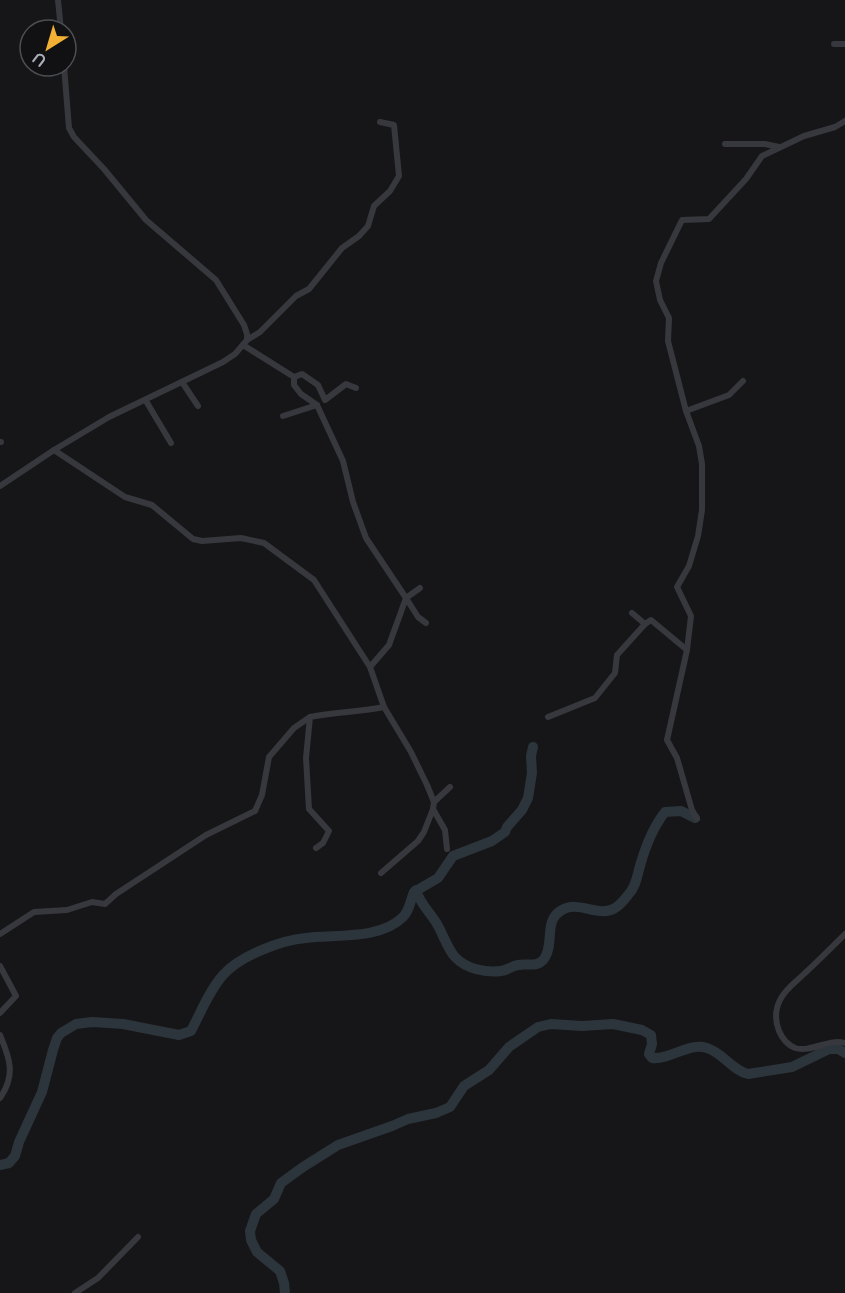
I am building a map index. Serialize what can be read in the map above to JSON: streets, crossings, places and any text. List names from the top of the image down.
{
  "north": "bottom left"
}
